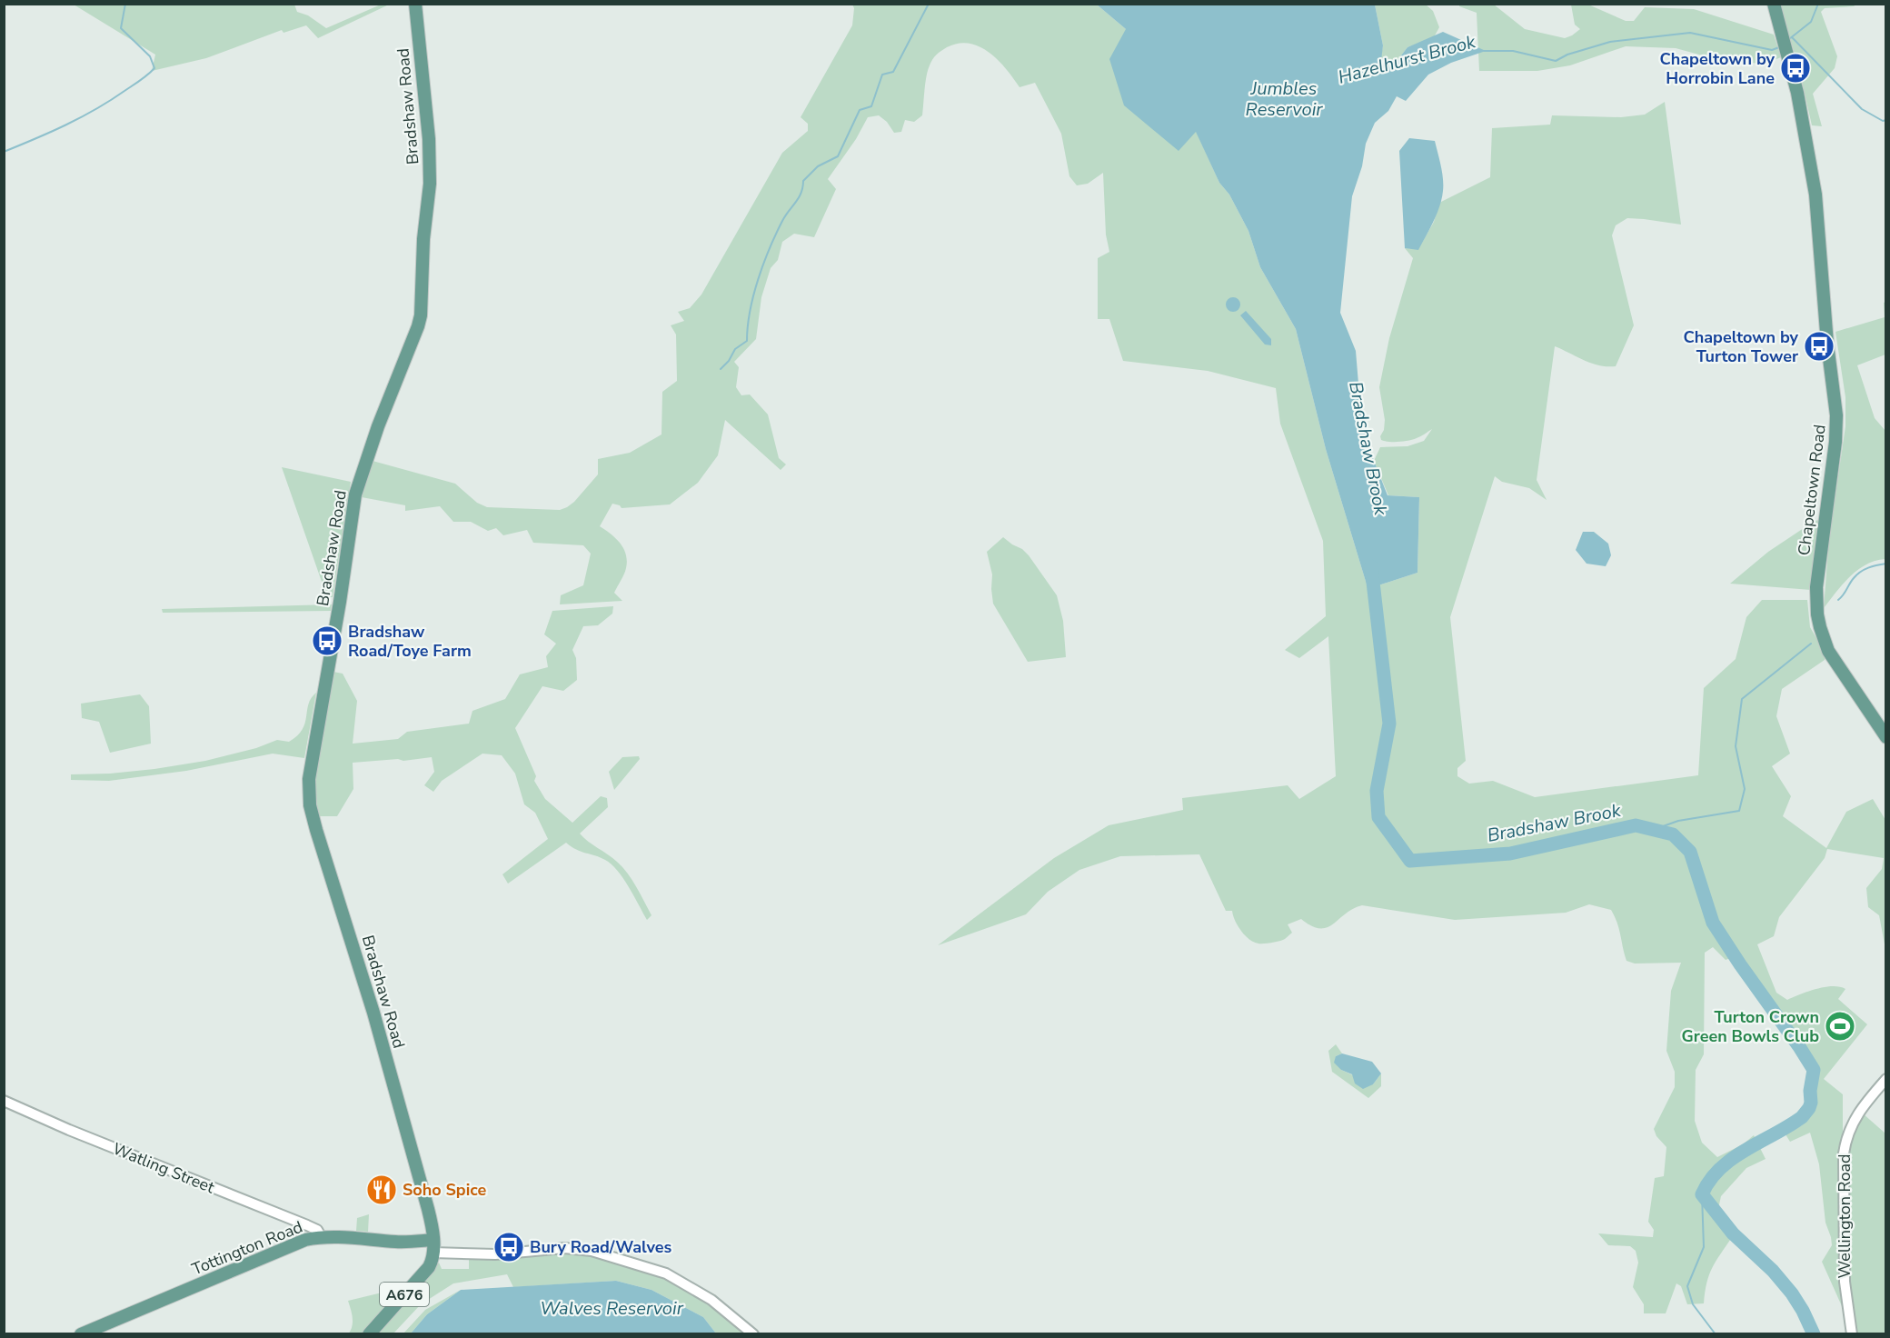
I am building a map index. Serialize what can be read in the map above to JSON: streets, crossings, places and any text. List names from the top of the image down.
{
  "streets": {
    "main road": [
      "Bradshaw Road",
      "Chapeltown Road",
      "Tottington Road",
      "A676"
    ],
    "street": ["Watling Street", "Wellington Road"]
  },
  "crossings": [
    ["Bradshaw Road", "Tottington Road"],
    ["Bradshaw Road", "A676"],
    ["Watling Street", "Tottington Road"],
    ["Tottington Road", "A676"]
  ],
  "water": [
    "Hazelhurst Brook",
    "Jumbles Reservoir",
    "Bradshaw Brook",
    "Walves Reservoir"
  ],
  "places": {
    "bus stop": [
      "Chapeltown by Horrobin Lane",
      "Chapeltown by Turton Tower",
      "Bradshaw Road/Toye Farm",
      "Bury Road/Walves"
    ],
    "sports": ["Turton Crown Green Bowls Club"],
    "restaurant": ["Soho Spice"]
  }
}
